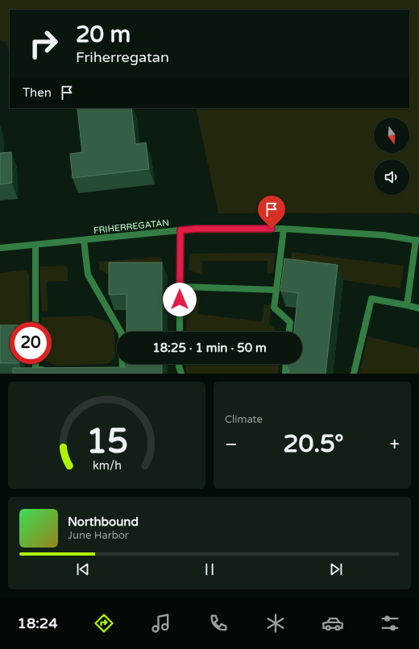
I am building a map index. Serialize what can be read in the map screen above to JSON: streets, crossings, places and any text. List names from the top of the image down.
{
  "streets": {
    "street": ["FRIHERREGATAN"]
  },
  "north": "bottom",
  "page": {
    "turn": ["20 m", "Friherregatan"],
    "then": "Then",
    "limit": "20",
    "trip": "18:25 · 1 min · 50 m",
    "tile": "Climate",
    "heat": ["−", "20.5°", "+"],
    "song": ["Northbound", "June Harbor"],
    "tabs": "18:24",
    "gauge": ["15", "km/h"]
  }
}
